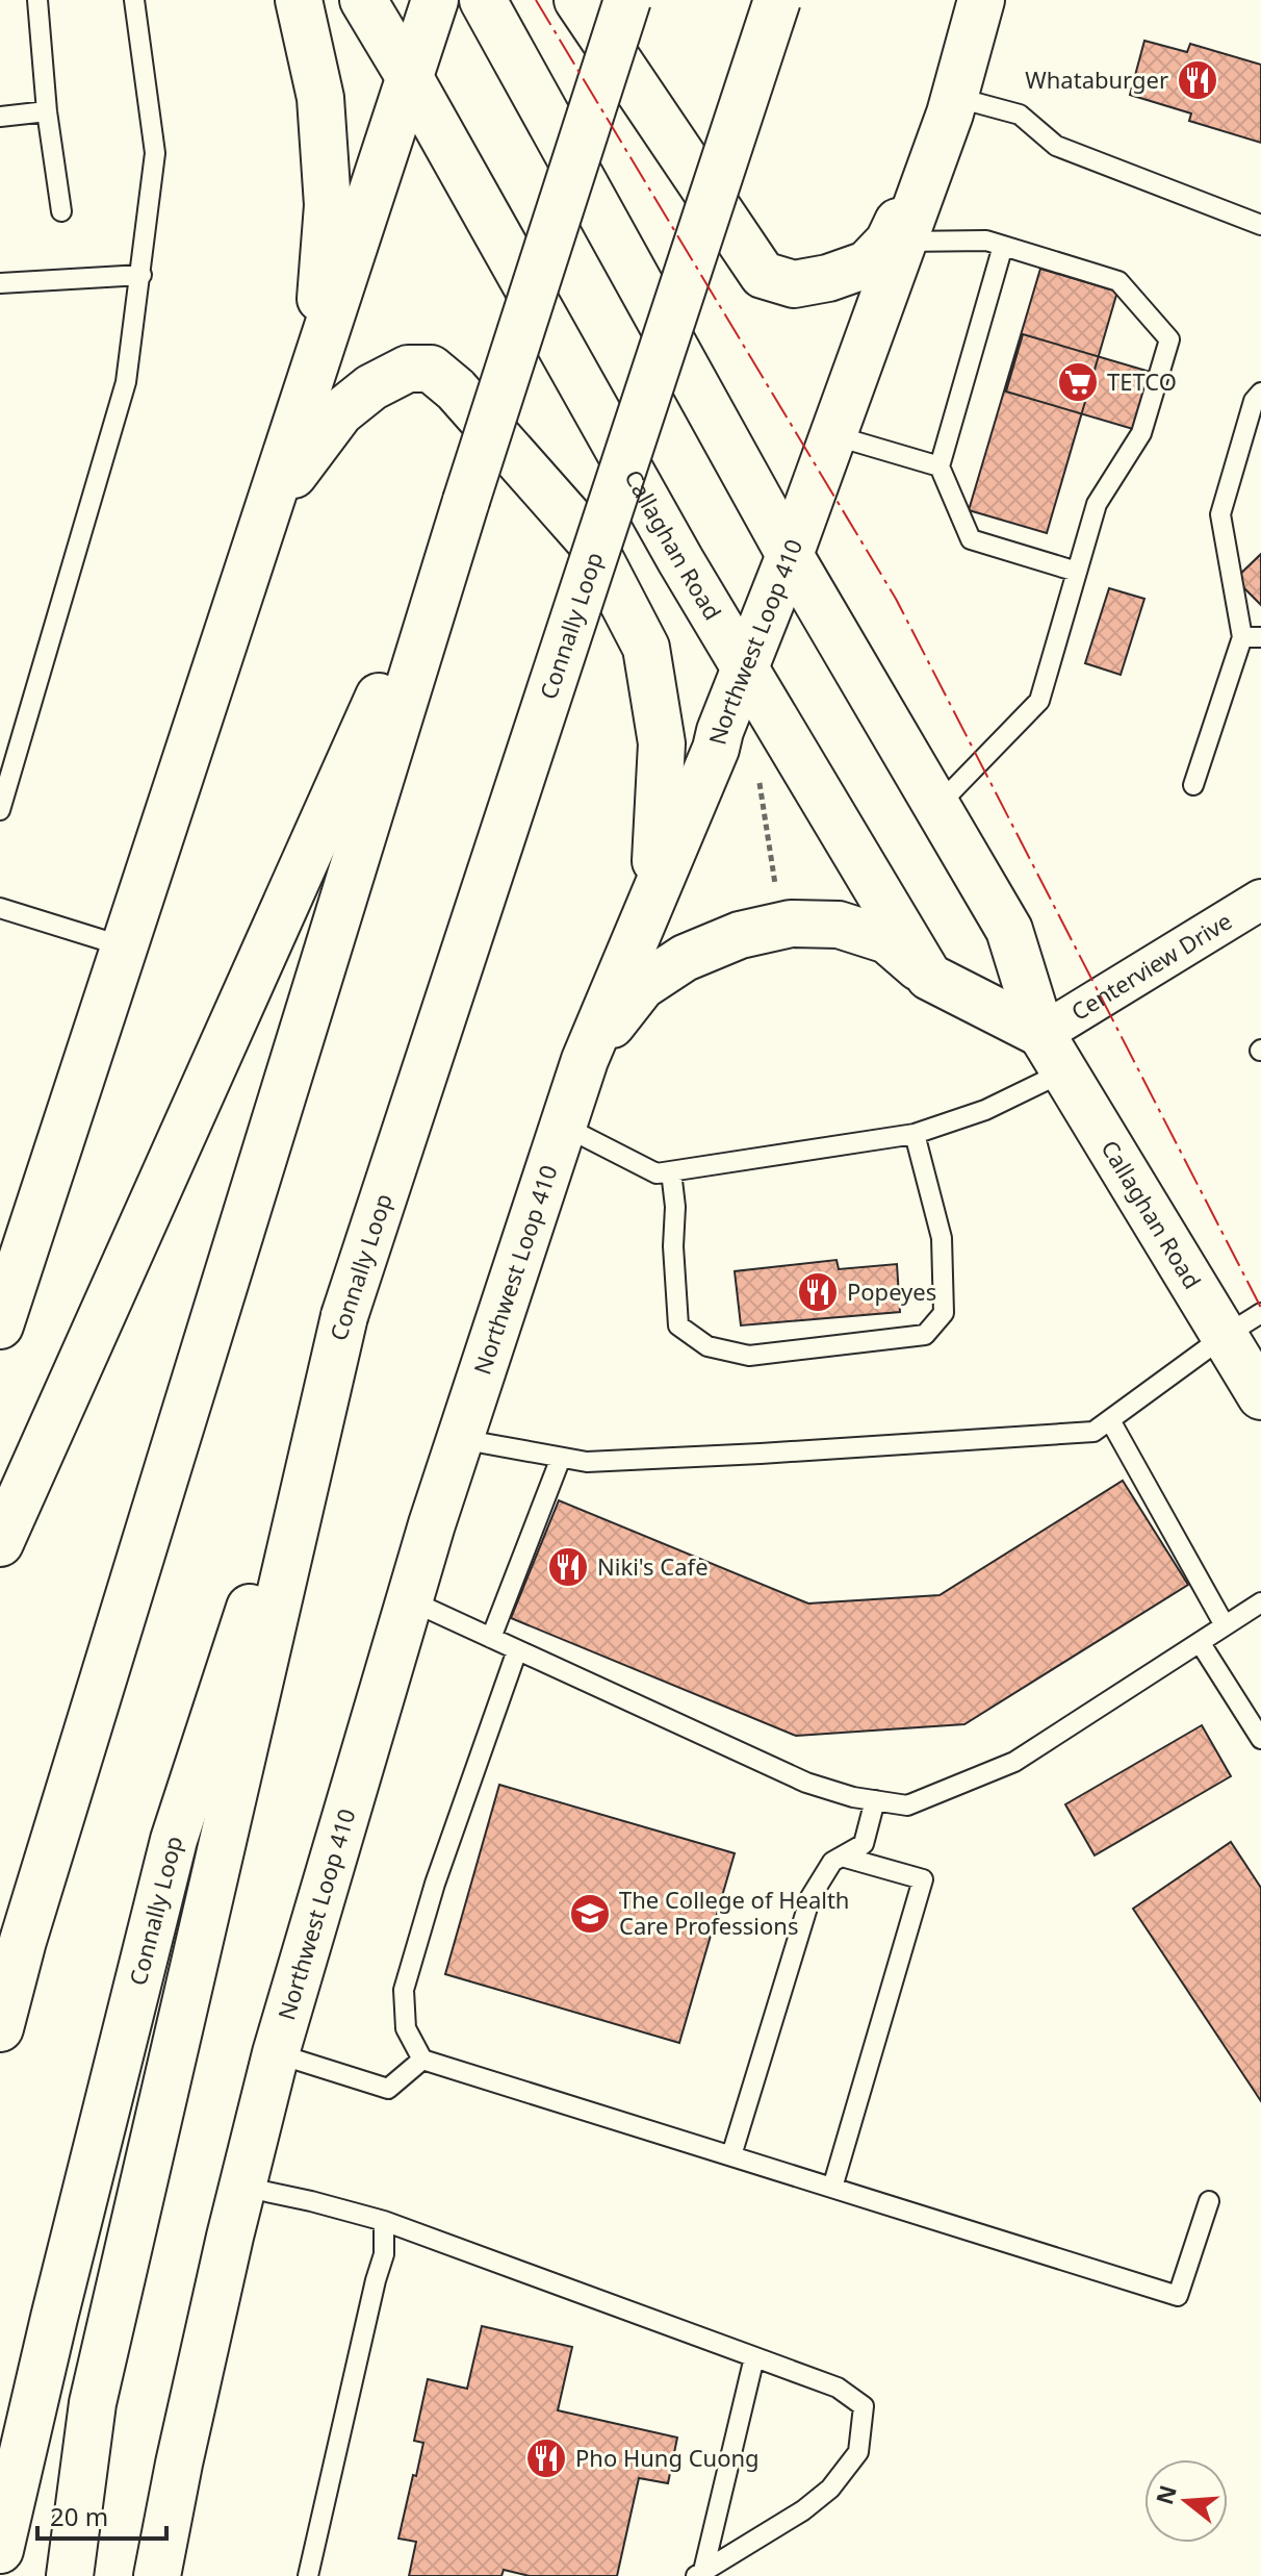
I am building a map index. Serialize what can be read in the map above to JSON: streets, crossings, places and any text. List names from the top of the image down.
{
  "streets": {
    "main road": ["Callaghan Road", "Connally Loop", "Northwest Loop 410"],
    "street": ["Centerview Drive"]
  },
  "crossings": [
    ["Callaghan Road", "Northwest Loop 410"],
    ["Callaghan Road", "Centerview Drive"]
  ],
  "places": {
    "restaurant": [
      "Whataburger",
      "Popeyes",
      "Niki's Cafe",
      "Pho Hung Cuong"
    ],
    "supermarket": ["TETCO"],
    "school or university": ["The College of Health Care Professions"]
  },
  "scale_bar": "20 m",
  "north": "left"
}
